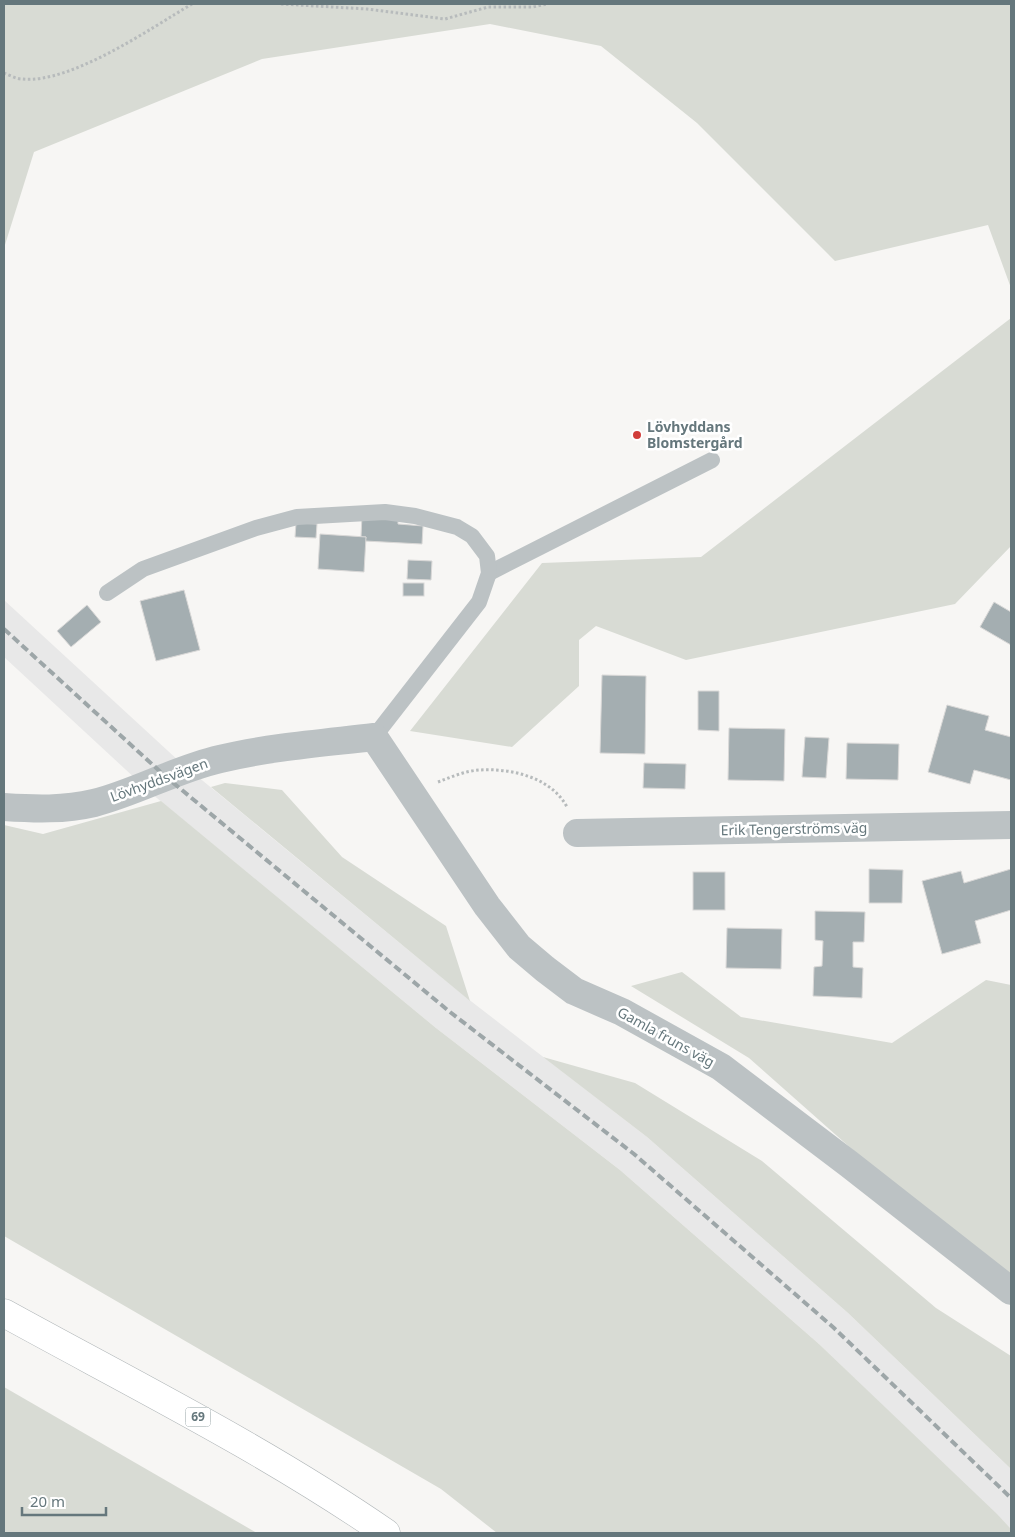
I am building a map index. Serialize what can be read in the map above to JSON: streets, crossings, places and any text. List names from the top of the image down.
{
  "streets": {
    "main road": ["69"],
    "street": ["Lövhyddsvägen", "Erik Tengerströms väg", "Gamla fruns väg"]
  },
  "crossings": [
    ["Lövhyddsvägen", "Gamla fruns väg"]
  ],
  "places": ["Lövhyddans Blomstergård"],
  "scale_bar": "20 m"
}
